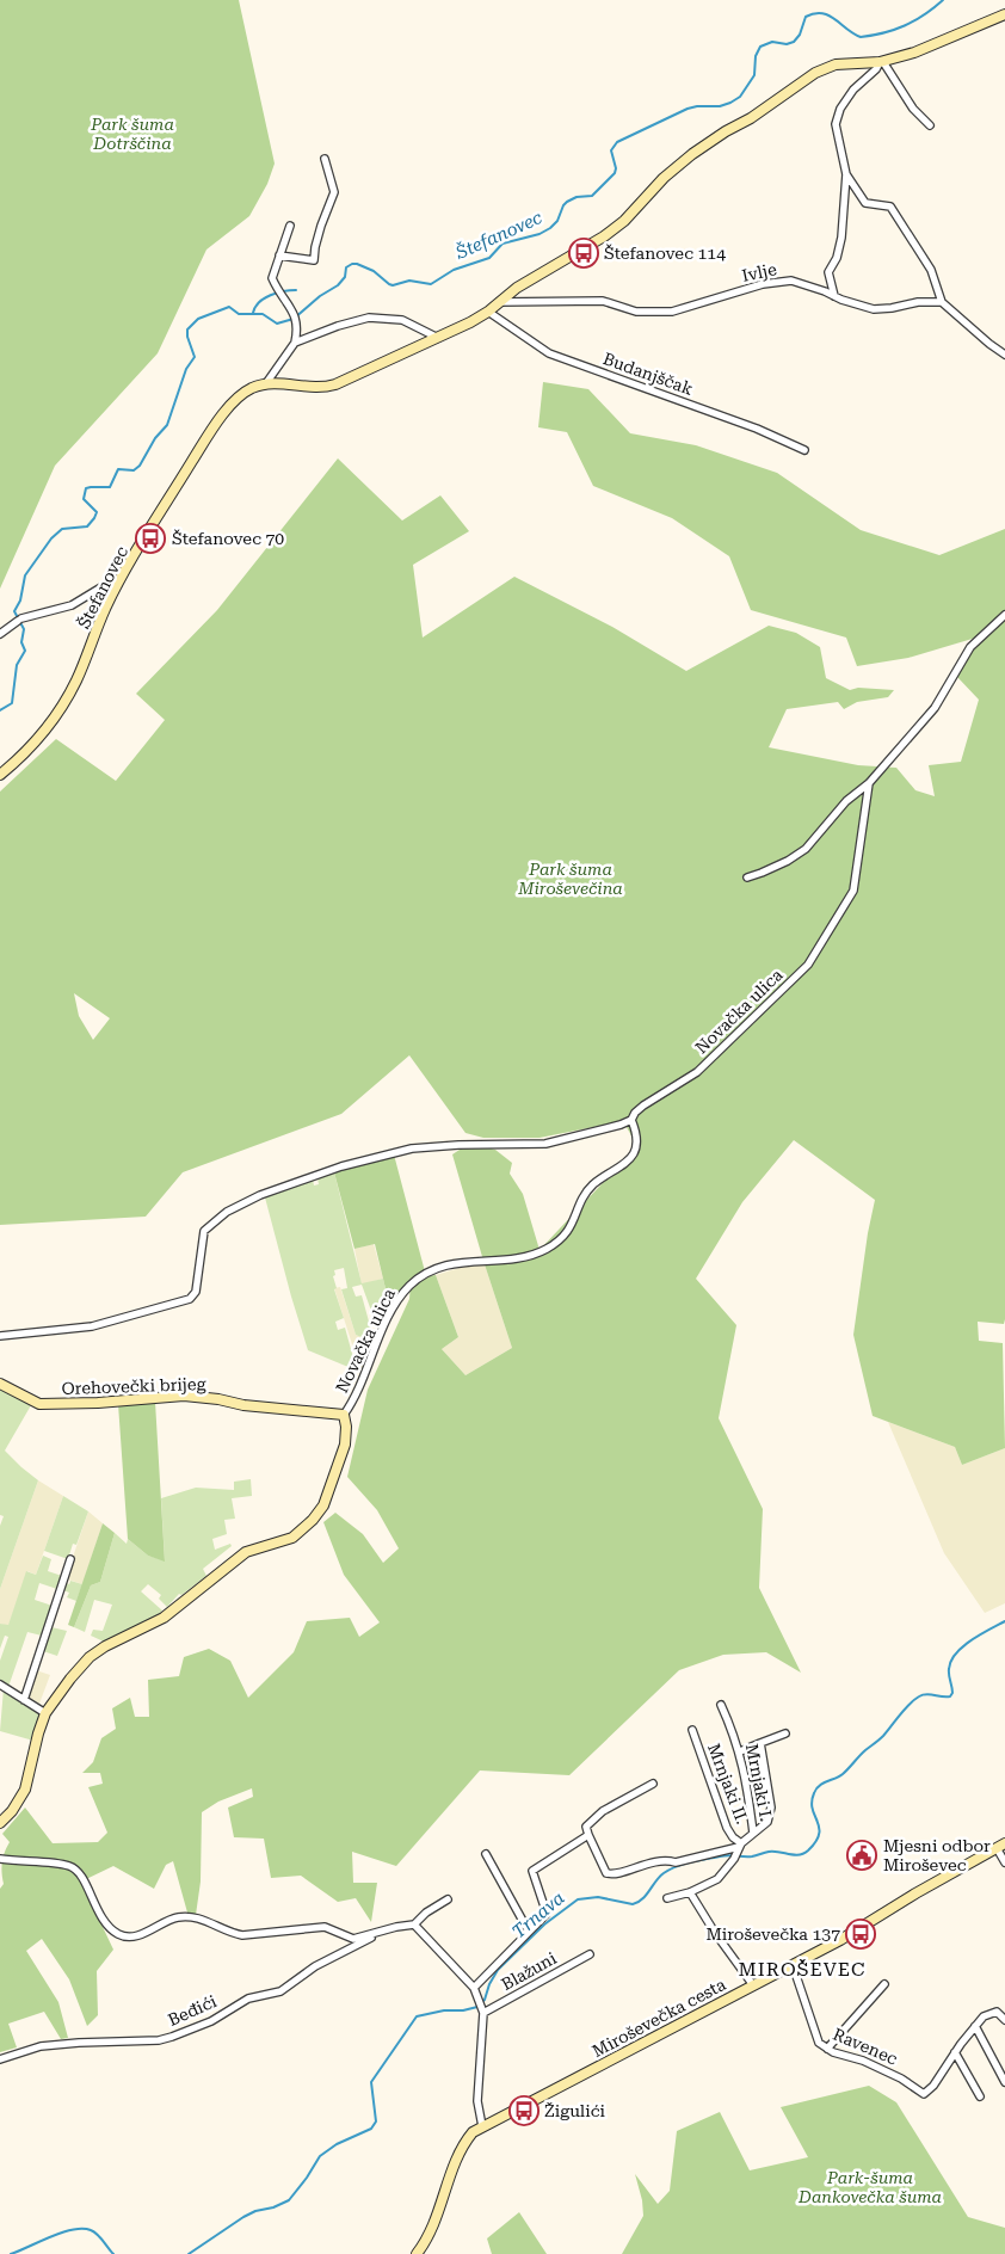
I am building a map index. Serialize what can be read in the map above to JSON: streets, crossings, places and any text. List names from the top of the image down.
{
  "streets": {
    "street": [
      "Ivlje",
      "Budanjščak",
      "Štefanovec",
      "Novačka ulica",
      "Orehovečki brijeg",
      "Mrnjaki I.",
      "Mrnjaki II.",
      "Blažuni",
      "Beđići",
      "Miroševečka cesta",
      "Ravenec"
    ]
  },
  "crossings": [
    ["Novačka ulica", "Orehovečki brijeg"],
    ["Miroševečka cesta", "Ravenec"]
  ],
  "districts": ["MIROŠEVEC"],
  "water": ["Štefanovec", "Trnava"],
  "parks": ["Park šuma Dotrščina", "Park šuma Miroševečina", "Park-šuma Dankovečka šuma"],
  "places": {
    "bus stop": [
      "Štefanovec 114",
      "Štefanovec 70",
      "Miroševečka 137",
      "Žigulići"
    ],
    "public building": ["Mjesni odbor Miroševec"]
  }
}
